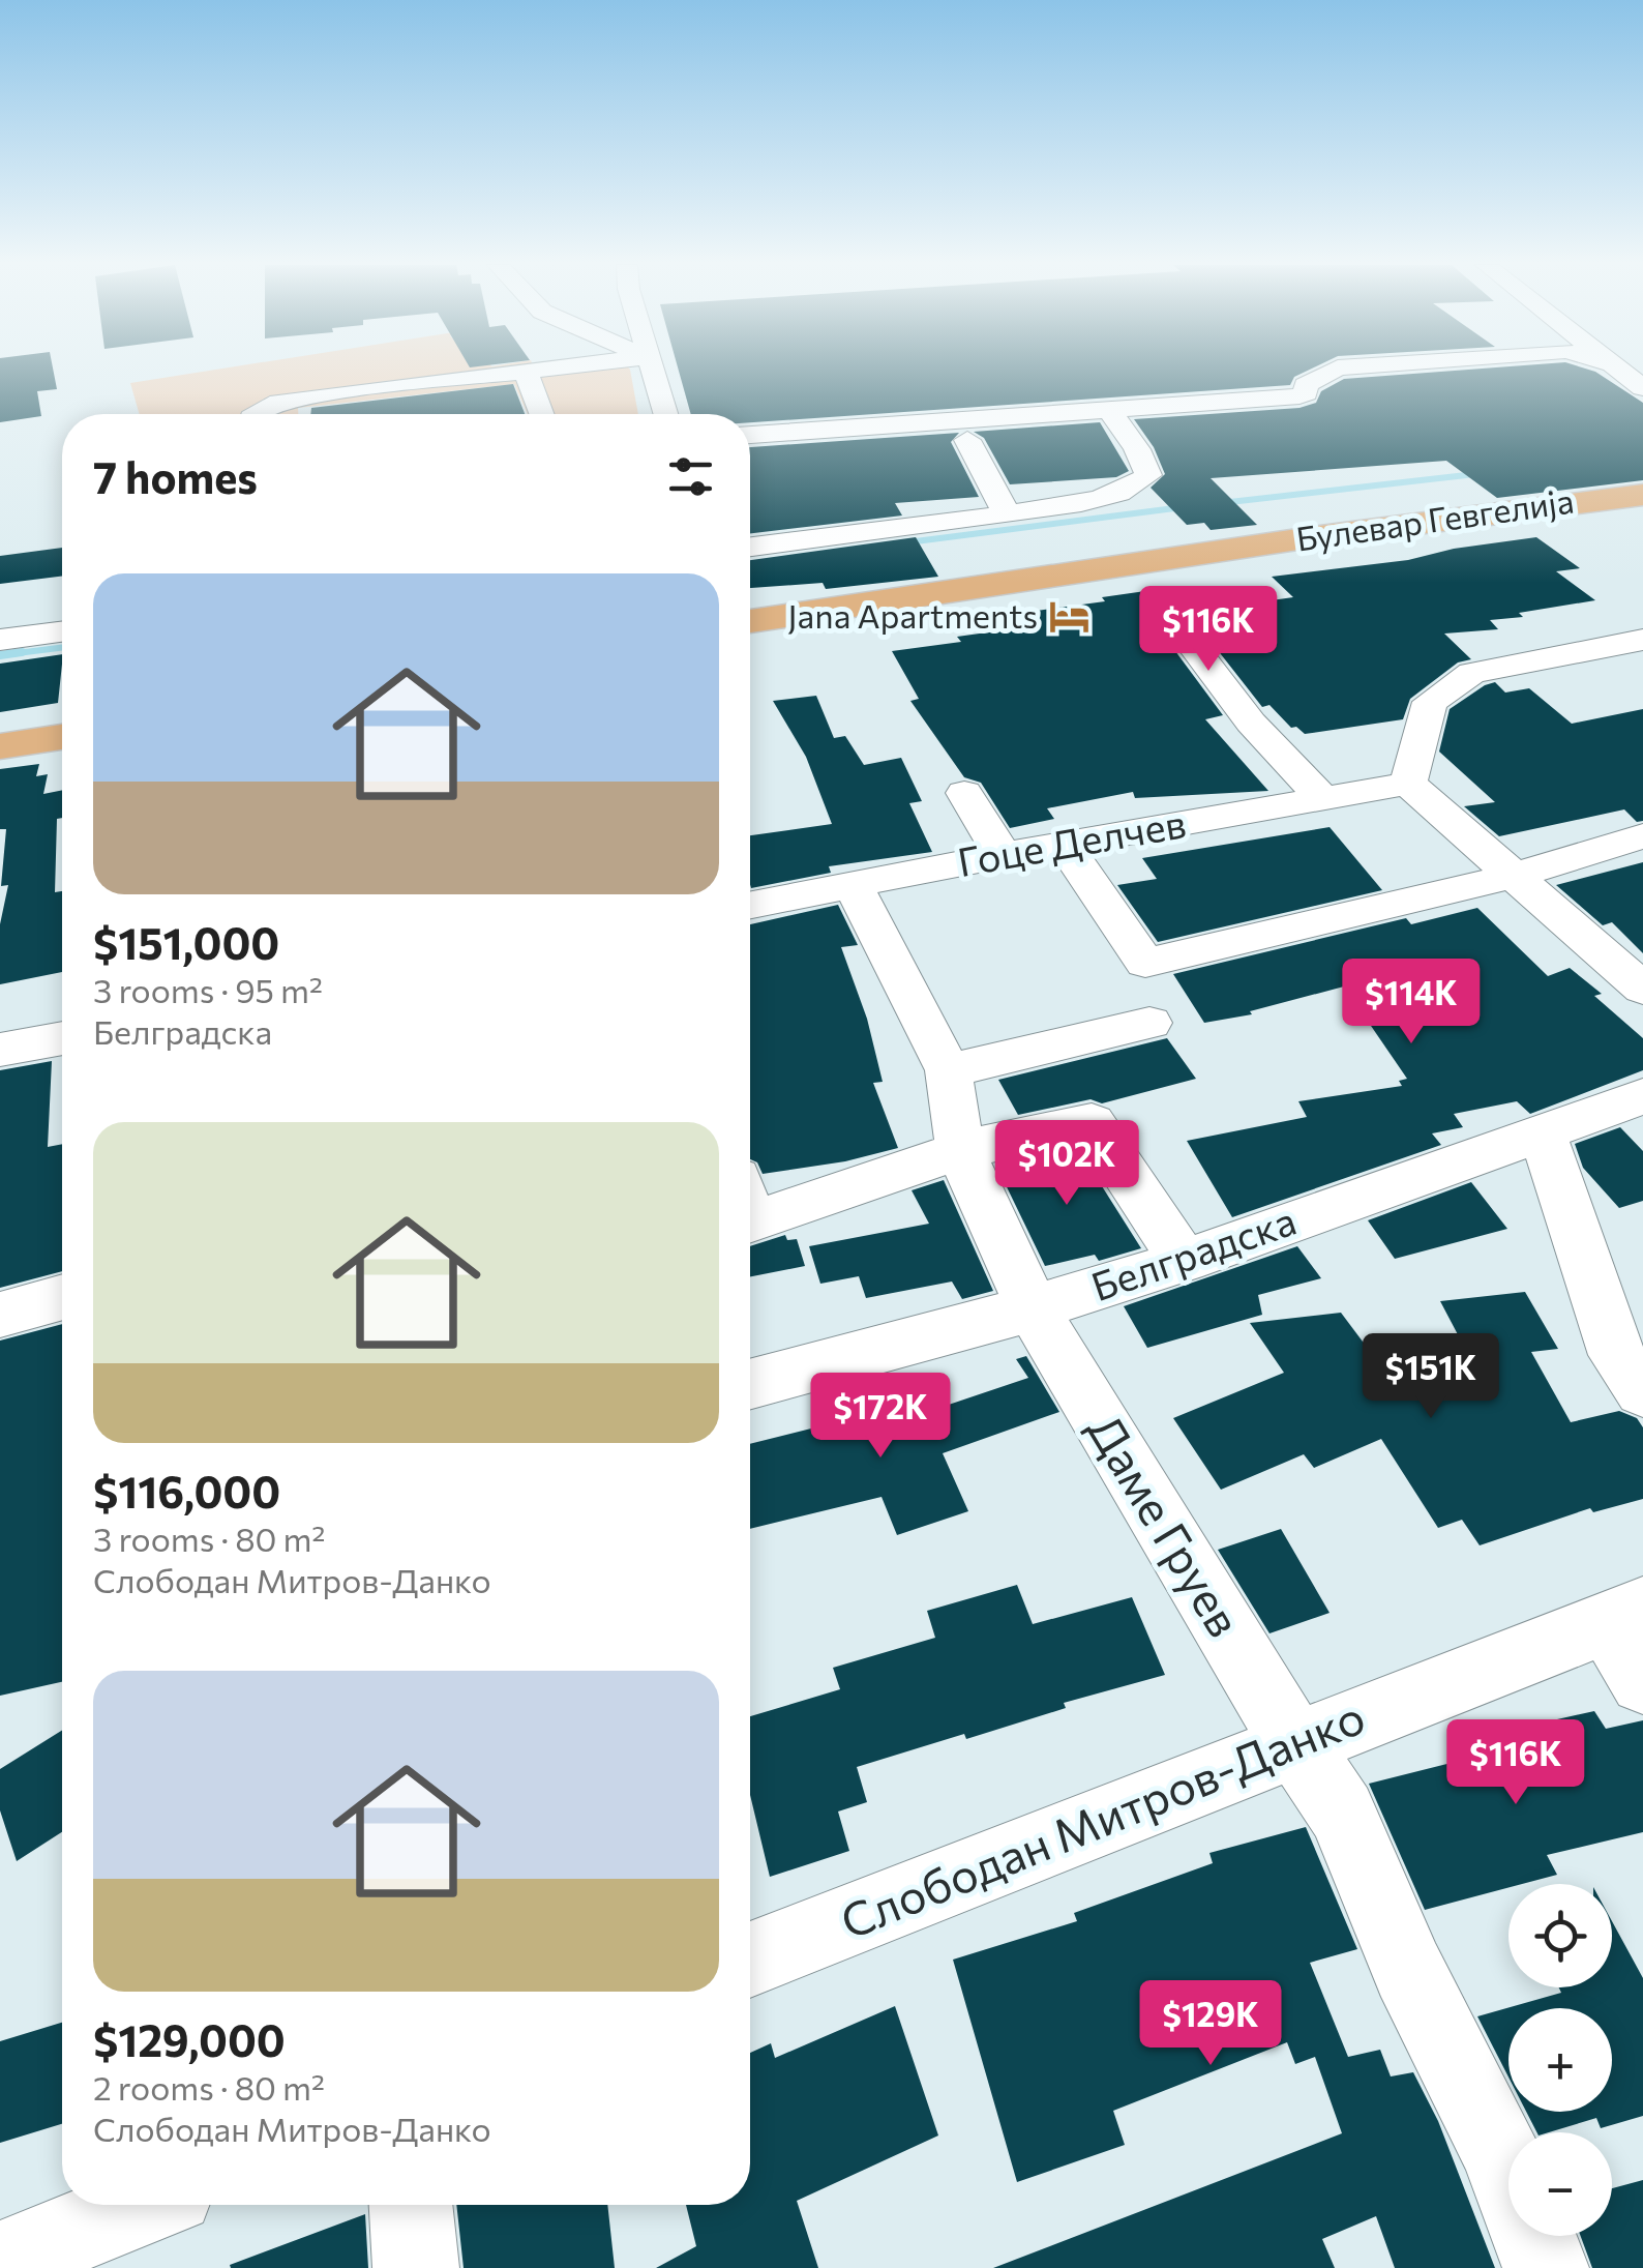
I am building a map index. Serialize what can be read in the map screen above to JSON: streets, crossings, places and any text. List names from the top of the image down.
{
  "streets": {
    "main road": ["Булевар Гевгелија"],
    "street": [
      "Гоце Делчев",
      "Белградска",
      "Даме Груев",
      "Слободан Митров-Данко"
    ]
  },
  "crossings": [
    ["Гоце Делчев", "Даме Груев"],
    ["Белградска", "Даме Груев"],
    ["Даме Груев", "Слободан Митров-Данко"]
  ],
  "places": {
    "hotel": ["Jana Apartments"]
  },
  "page": {
    "heading": "7 homes",
    "list": [
      {
        "name": "$151,000",
        "note": "3 rooms · 95 m² · Белградска"
      },
      {
        "name": "$116,000",
        "note": "3 rooms · 80 m² · Слободан Митров-Данко"
      },
      {
        "name": "$129,000",
        "note": "2 rooms · 80 m² · Слободан Митров-Данко"
      }
    ],
    "price": [
      "$116K",
      "$114K",
      "$102K",
      "$151K",
      "$172K",
      "$116K",
      "$129K"
    ],
    "map_buttons": ["+", "−"]
  }
}
